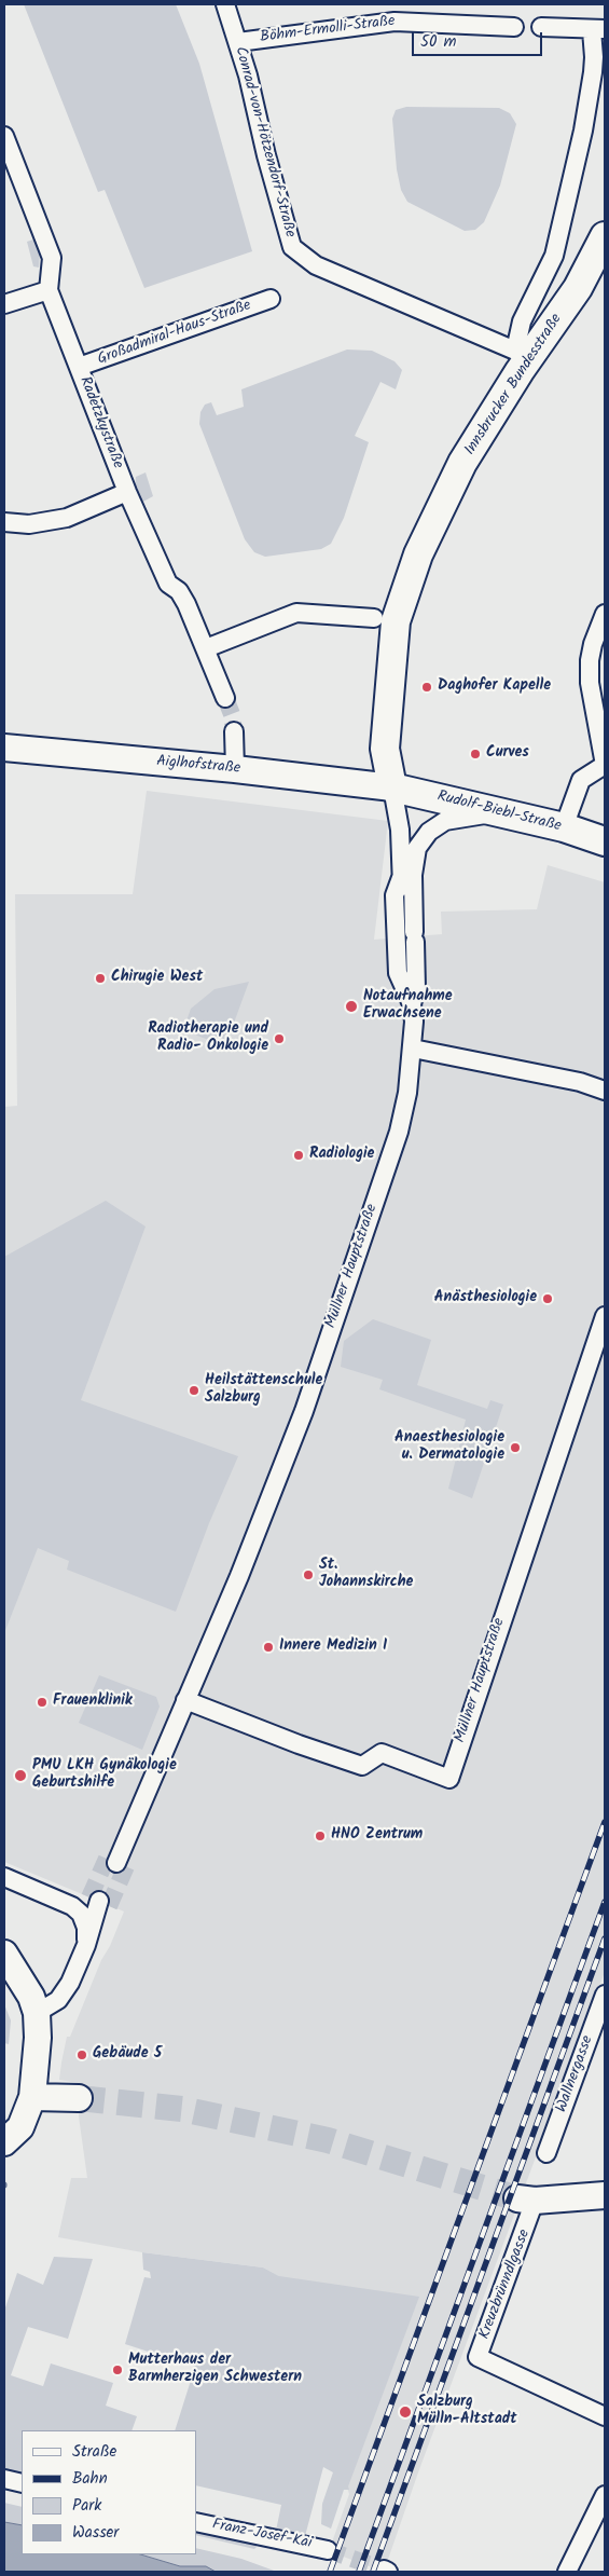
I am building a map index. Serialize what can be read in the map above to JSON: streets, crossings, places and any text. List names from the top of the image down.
{
  "streets": {
    "main road": ["Innsbrucker Bundesstraße", "Rudolf-Biebl-Straße"],
    "street": [
      "Böhm-Ermolli-Straße",
      "Conrad-von-Hötzendorf-Straße",
      "Großadmiral-Haus-Straße",
      "Radetzkystraße",
      "Aiglhofstraße",
      "Müllner Hauptstraße",
      "Wallnergasse",
      "Kreuzbrünndlgasse",
      "Franz-Josef-Kai"
    ]
  },
  "crossings": [
    ["Böhm-Ermolli-Straße", "Conrad-von-Hötzendorf-Straße"],
    ["Conrad-von-Hötzendorf-Straße", "Innsbrucker Bundesstraße"],
    ["Großadmiral-Haus-Straße", "Radetzkystraße"],
    ["Innsbrucker Bundesstraße", "Aiglhofstraße"],
    ["Innsbrucker Bundesstraße", "Rudolf-Biebl-Straße"],
    ["Innsbrucker Bundesstraße", "Müllner Hauptstraße"],
    ["Aiglhofstraße", "Rudolf-Biebl-Straße"],
    ["Aiglhofstraße", "Müllner Hauptstraße"],
    ["Rudolf-Biebl-Straße", "Müllner Hauptstraße"]
  ],
  "places": [
    "Daghofer Kapelle",
    "Curves",
    "Chirugie West",
    "Notaufnahme Erwachsene",
    "Radiotherapie und Radio- Onkologie",
    "Radiologie",
    "Anästhesiologie",
    "Heilstättenschule Salzburg",
    "Anaesthesiologie u. Dermatologie",
    "St. Johannskirche",
    "Innere Medizin I",
    "Frauenklinik",
    "PMU LKH Gynäkologie Geburtshilfe",
    "HNO Zentrum",
    "Gebäude 5",
    "Mutterhaus der Barmherzigen Schwestern",
    "Salzburg Mülln-Altstadt"
  ],
  "legend": [
    "Straße",
    "Bahn",
    "Park",
    "Wasser"
  ],
  "scale_bar": "50 m"
}
